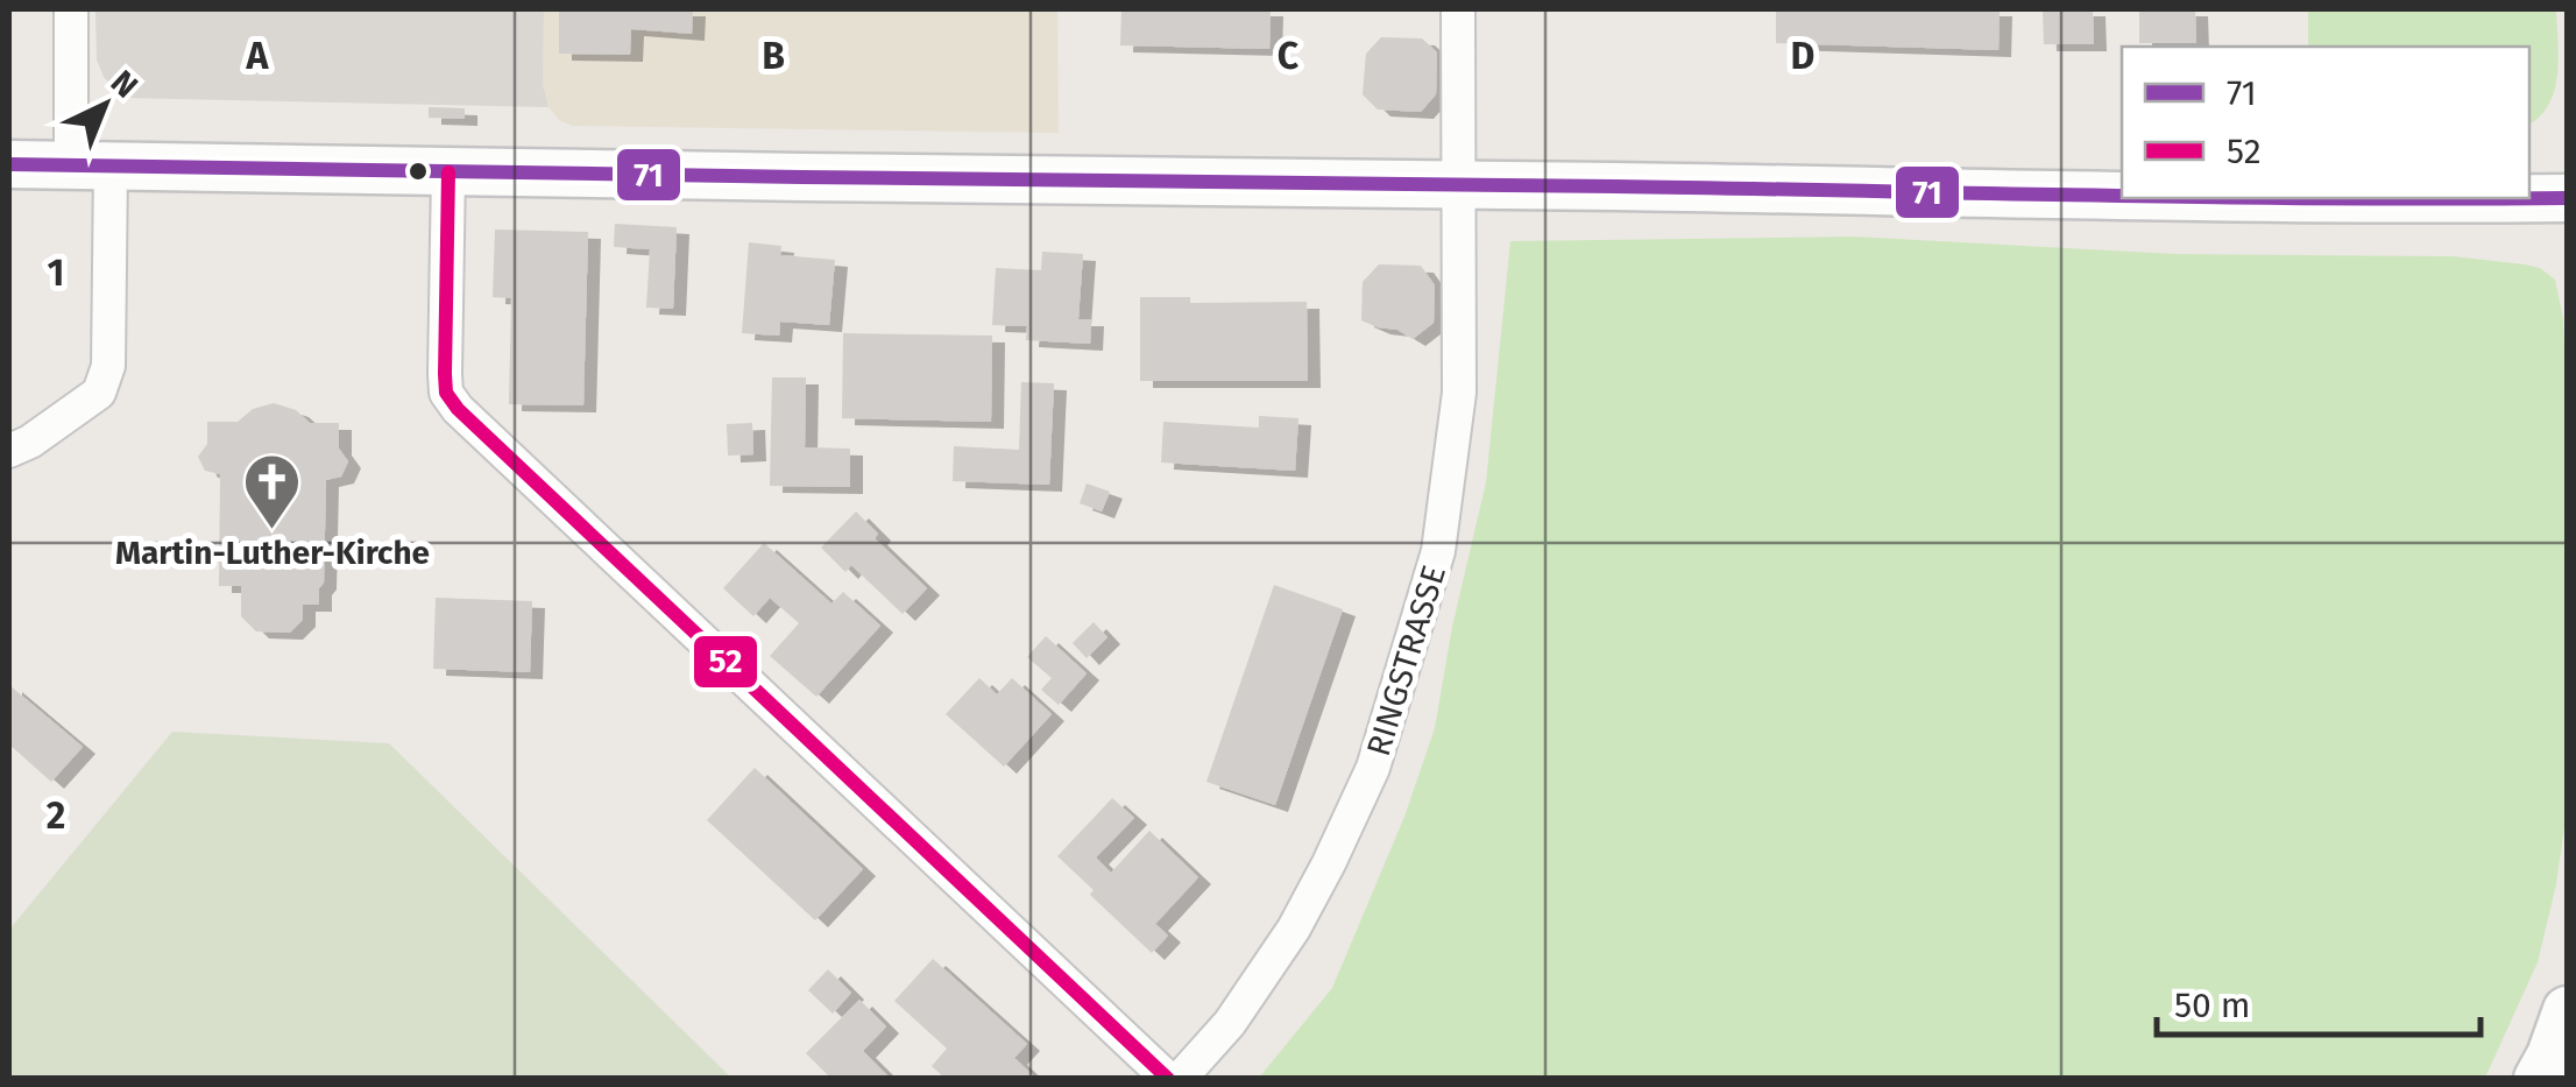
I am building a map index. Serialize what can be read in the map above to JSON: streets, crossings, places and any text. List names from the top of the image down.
{
  "streets": {
    "street": ["RINGSTRASSE"]
  },
  "places": {
    "church": ["Martin-Luther-Kirche"]
  },
  "lines": ["transit line 71", "transit line 52"],
  "legend": ["71", "52"],
  "scale_bar": "50 m",
  "north": "top right",
  "grid": {
    "columns": [
      "A",
      "B",
      "C",
      "D"
    ],
    "rows": ["1", "2"]
  }
}
